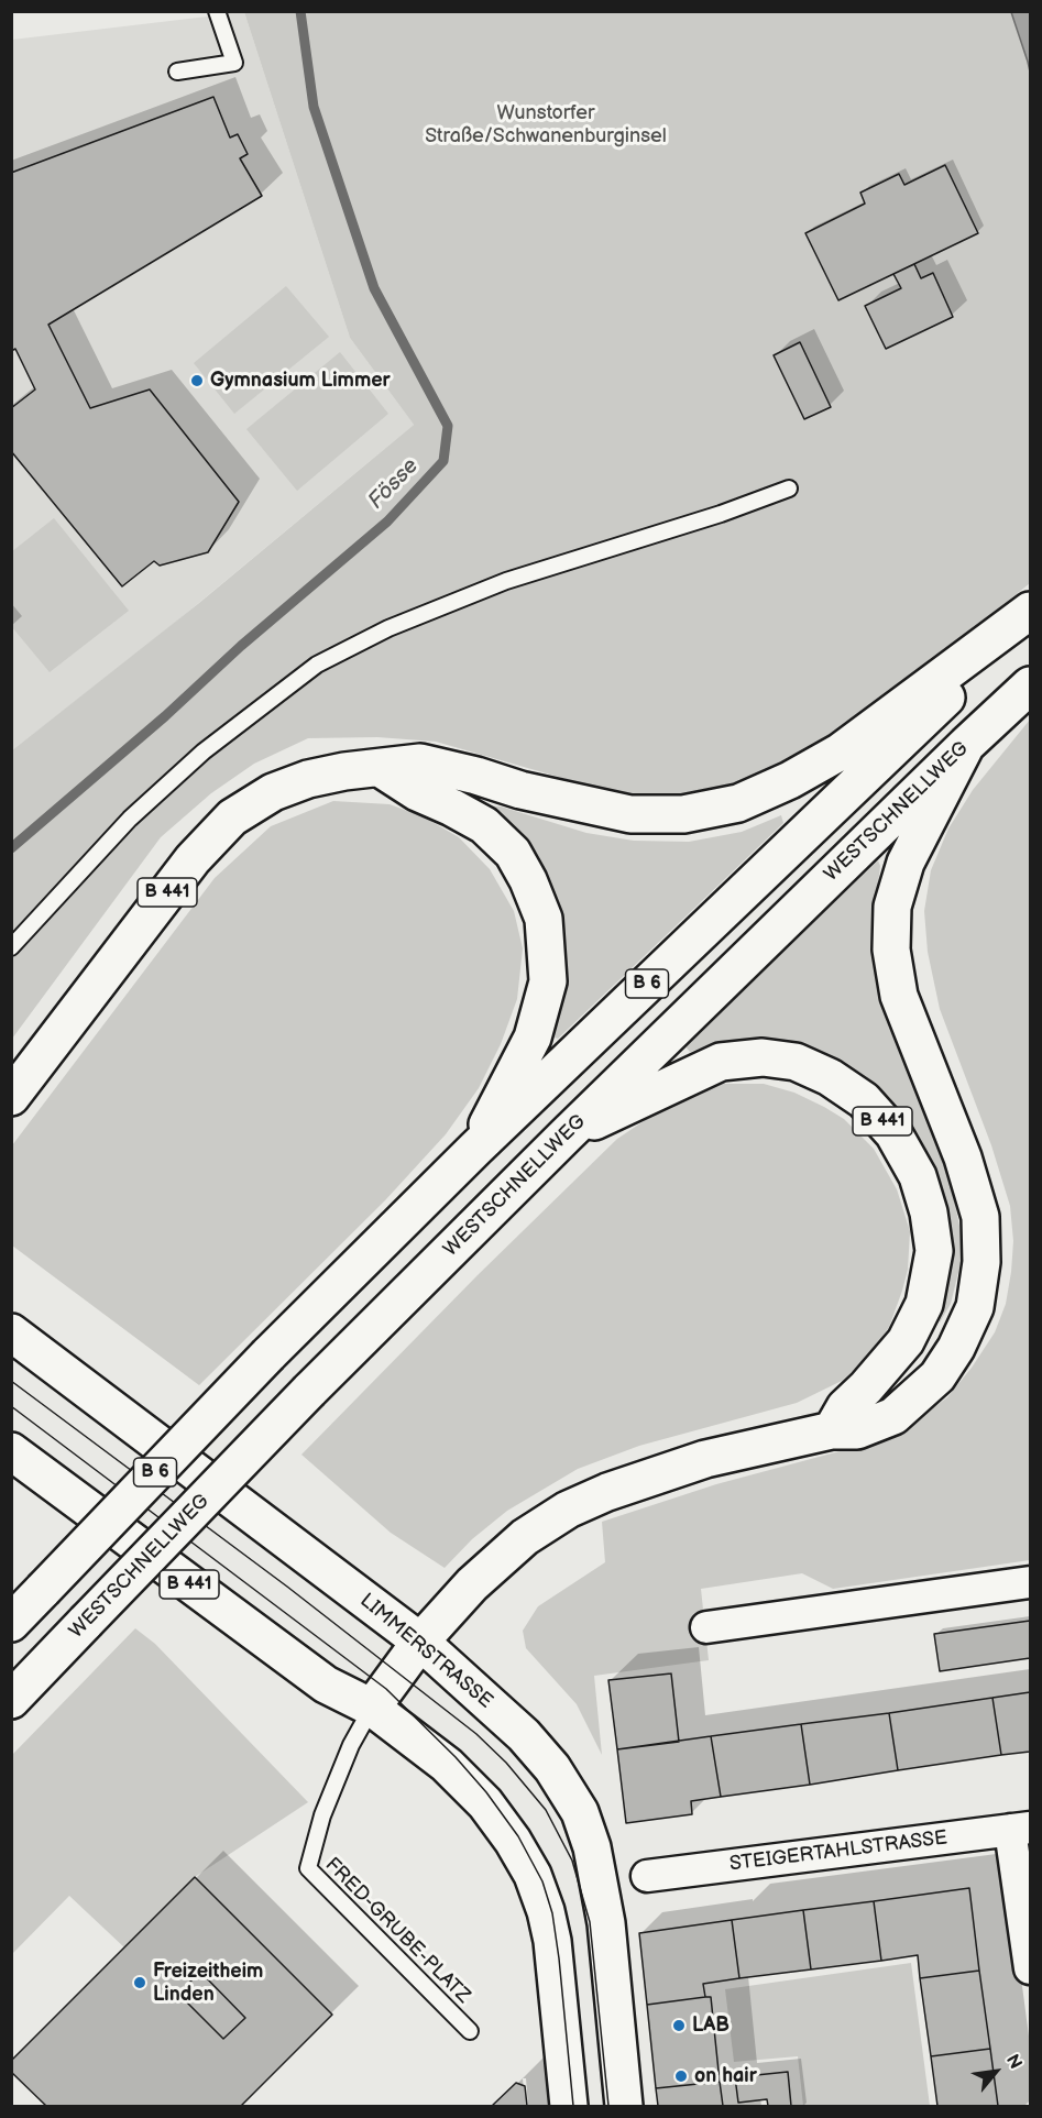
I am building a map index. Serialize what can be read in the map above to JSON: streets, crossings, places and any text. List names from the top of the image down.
{
  "streets": {
    "main road": [
      "WESTSCHNELLWEG",
      "B 441",
      "B 6",
      "LIMMERSTRASSE"
    ],
    "street": ["STEIGERTAHLSTRASSE"],
    "lane": ["FRED-GRUBE-PLATZ"]
  },
  "crossings": [
    ["WESTSCHNELLWEG", "B 441"],
    ["B 441", "FRED-GRUBE-PLATZ"]
  ],
  "water": ["Fösse"],
  "parks": ["Wunstorfer Straße/Schwanenburginsel"],
  "places": [
    "Gymnasium Limmer",
    "Freizeitheim Linden",
    "LAB",
    "on hair"
  ],
  "north": "top right"
}
